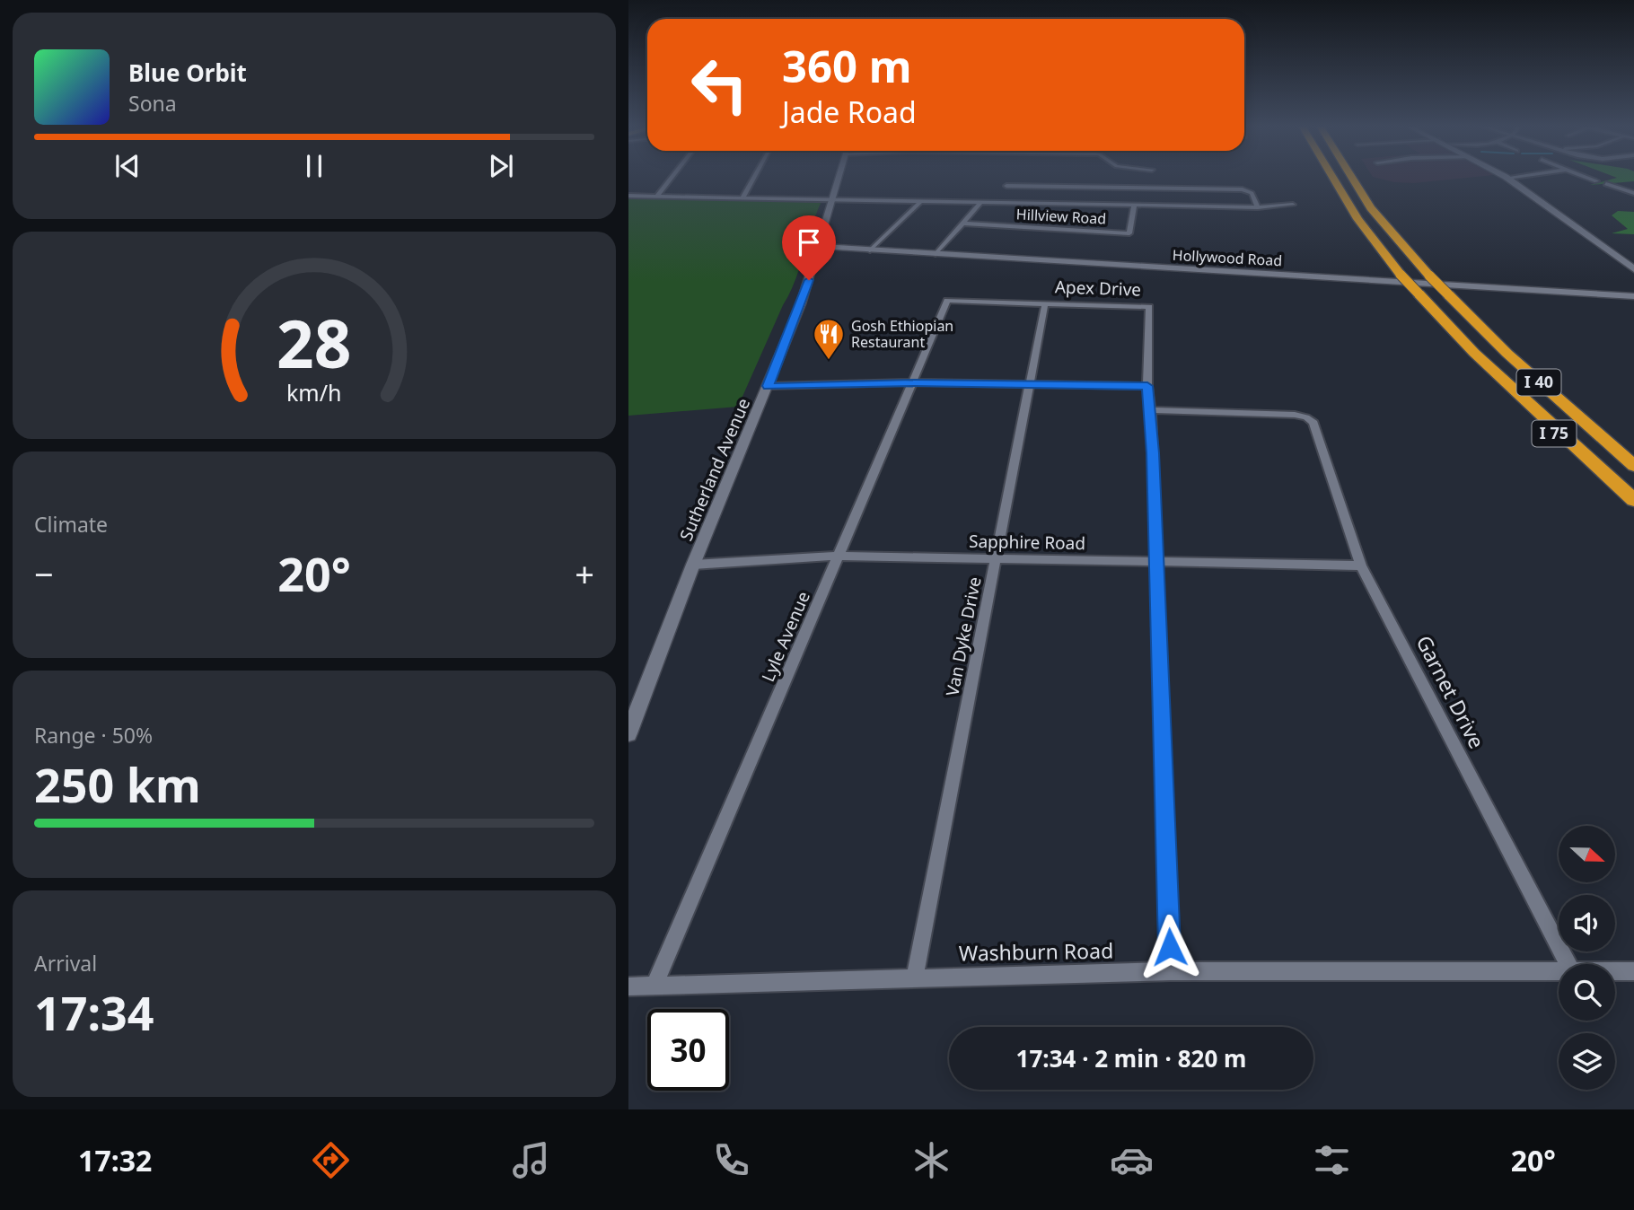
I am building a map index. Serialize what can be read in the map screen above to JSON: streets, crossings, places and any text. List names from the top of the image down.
{
  "streets": {
    "highway": ["I 40", "I 75"],
    "street": [
      "Hillview Road",
      "Hollywood Road",
      "Apex Drive",
      "Sutherland Avenue",
      "Sapphire Road",
      "Lyle Avenue",
      "Van Dyke Drive",
      "Garnet Drive",
      "Washburn Road"
    ]
  },
  "crossings": [
    ["Hollywood Road", "Sutherland Avenue"],
    ["Apex Drive", "Sapphire Road"],
    ["Apex Drive", "Lyle Avenue"],
    ["Apex Drive", "Van Dyke Drive"],
    ["Apex Drive", "Garnet Drive"],
    ["Apex Drive", "Washburn Road"],
    ["I 40", "I 75"],
    ["Sutherland Avenue", "Sapphire Road"],
    ["Sapphire Road", "Lyle Avenue"],
    ["Sapphire Road", "Van Dyke Drive"],
    ["Sapphire Road", "Garnet Drive"],
    ["Lyle Avenue", "Washburn Road"],
    ["Van Dyke Drive", "Washburn Road"]
  ],
  "places": {
    "restaurant": ["Gosh Ethiopian Restaurant"]
  },
  "north": "right",
  "page": {
    "turn": ["360 m", "Jade Road"],
    "song": ["Blue Orbit", "Sona"],
    "tile": [
      "Climate",
      ["Range · 50%", "250 km"],
      ["Arrival", "17:34"]
    ],
    "heat": ["−", "20°", "+"],
    "limit": "30",
    "trip": "17:34 · 2 min · 820 m",
    "tabs": ["17:32", "20°"],
    "gauge": ["28", "km/h"]
  }
}
